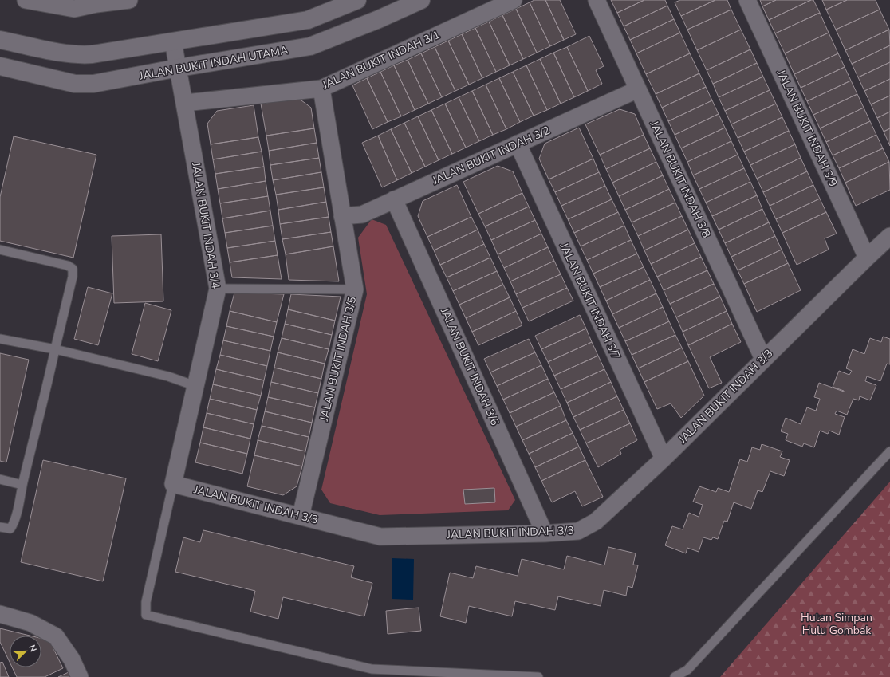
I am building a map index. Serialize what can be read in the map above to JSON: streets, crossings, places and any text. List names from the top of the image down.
{
  "streets": {
    "street": [
      "JALAN BUKIT INDAH 3/1",
      "JALAN BUKIT INDAH UTAMA",
      "JALAN BUKIT INDAH 3/9",
      "JALAN BUKIT INDAH 3/2",
      "JALAN BUKIT INDAH 3/8",
      "JALAN BUKIT INDAH 3/4",
      "JALAN BUKIT INDAH 3/7",
      "JALAN BUKIT INDAH 3/5",
      "JALAN BUKIT INDAH 3/6",
      "JALAN BUKIT INDAH 3/3"
    ]
  },
  "crossings": [
    ["JALAN BUKIT INDAH 3/1", "JALAN BUKIT INDAH 3/4"],
    ["JALAN BUKIT INDAH 3/1", "JALAN BUKIT INDAH 3/5"],
    ["JALAN BUKIT INDAH UTAMA", "JALAN BUKIT INDAH 3/4"],
    ["JALAN BUKIT INDAH 3/9", "JALAN BUKIT INDAH 3/3"],
    ["JALAN BUKIT INDAH 3/2", "JALAN BUKIT INDAH 3/8"],
    ["JALAN BUKIT INDAH 3/2", "JALAN BUKIT INDAH 3/7"],
    ["JALAN BUKIT INDAH 3/2", "JALAN BUKIT INDAH 3/5"],
    ["JALAN BUKIT INDAH 3/2", "JALAN BUKIT INDAH 3/6"],
    ["JALAN BUKIT INDAH 3/8", "JALAN BUKIT INDAH 3/3"],
    ["JALAN BUKIT INDAH 3/4", "JALAN BUKIT INDAH 3/3"],
    ["JALAN BUKIT INDAH 3/7", "JALAN BUKIT INDAH 3/3"],
    ["JALAN BUKIT INDAH 3/5", "JALAN BUKIT INDAH 3/3"],
    ["JALAN BUKIT INDAH 3/6", "JALAN BUKIT INDAH 3/3"]
  ],
  "parks": ["Hutan Simpan Hulu Gombak"],
  "north": "top right"
}
